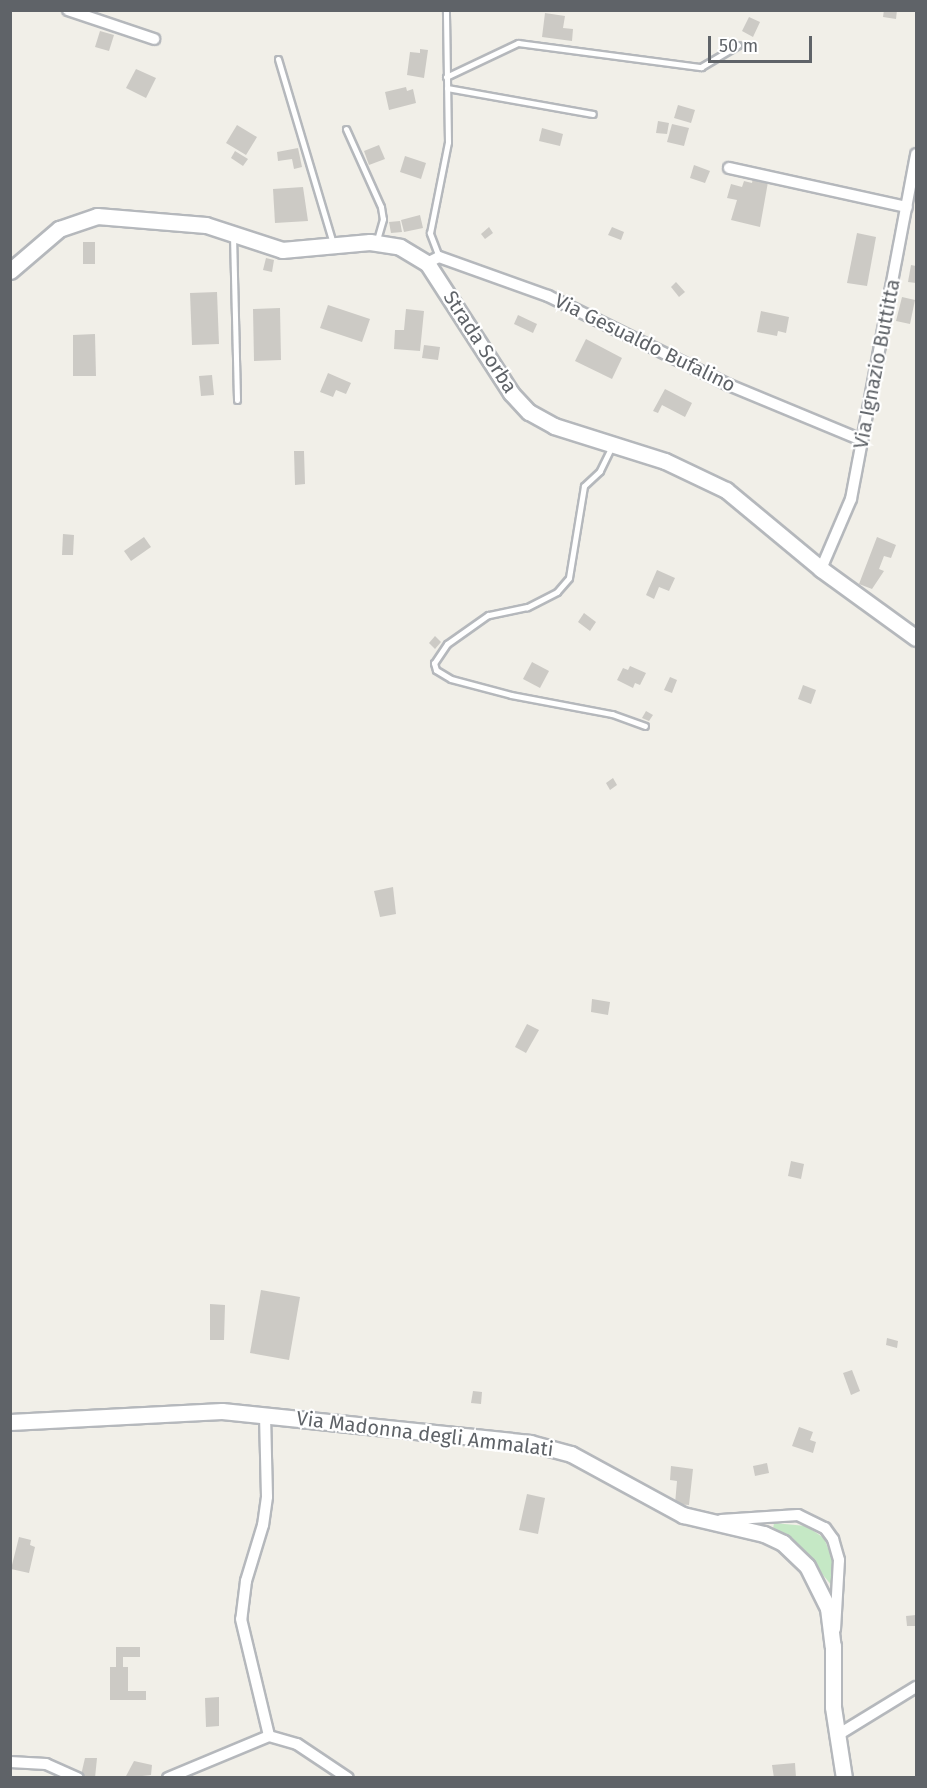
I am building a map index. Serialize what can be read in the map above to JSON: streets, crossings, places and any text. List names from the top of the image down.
{
  "streets": {
    "street": [
      "Strada Sorba",
      "Via Gesualdo Bufalino",
      "Via Ignazio Buttitta",
      "Via Madonna degli Ammalati"
    ]
  },
  "crossings": [
    ["Strada Sorba", "Via Gesualdo Bufalino"],
    ["Strada Sorba", "Via Ignazio Buttitta"],
    ["Via Gesualdo Bufalino", "Via Ignazio Buttitta"]
  ],
  "scale_bar": "50 m"
}
